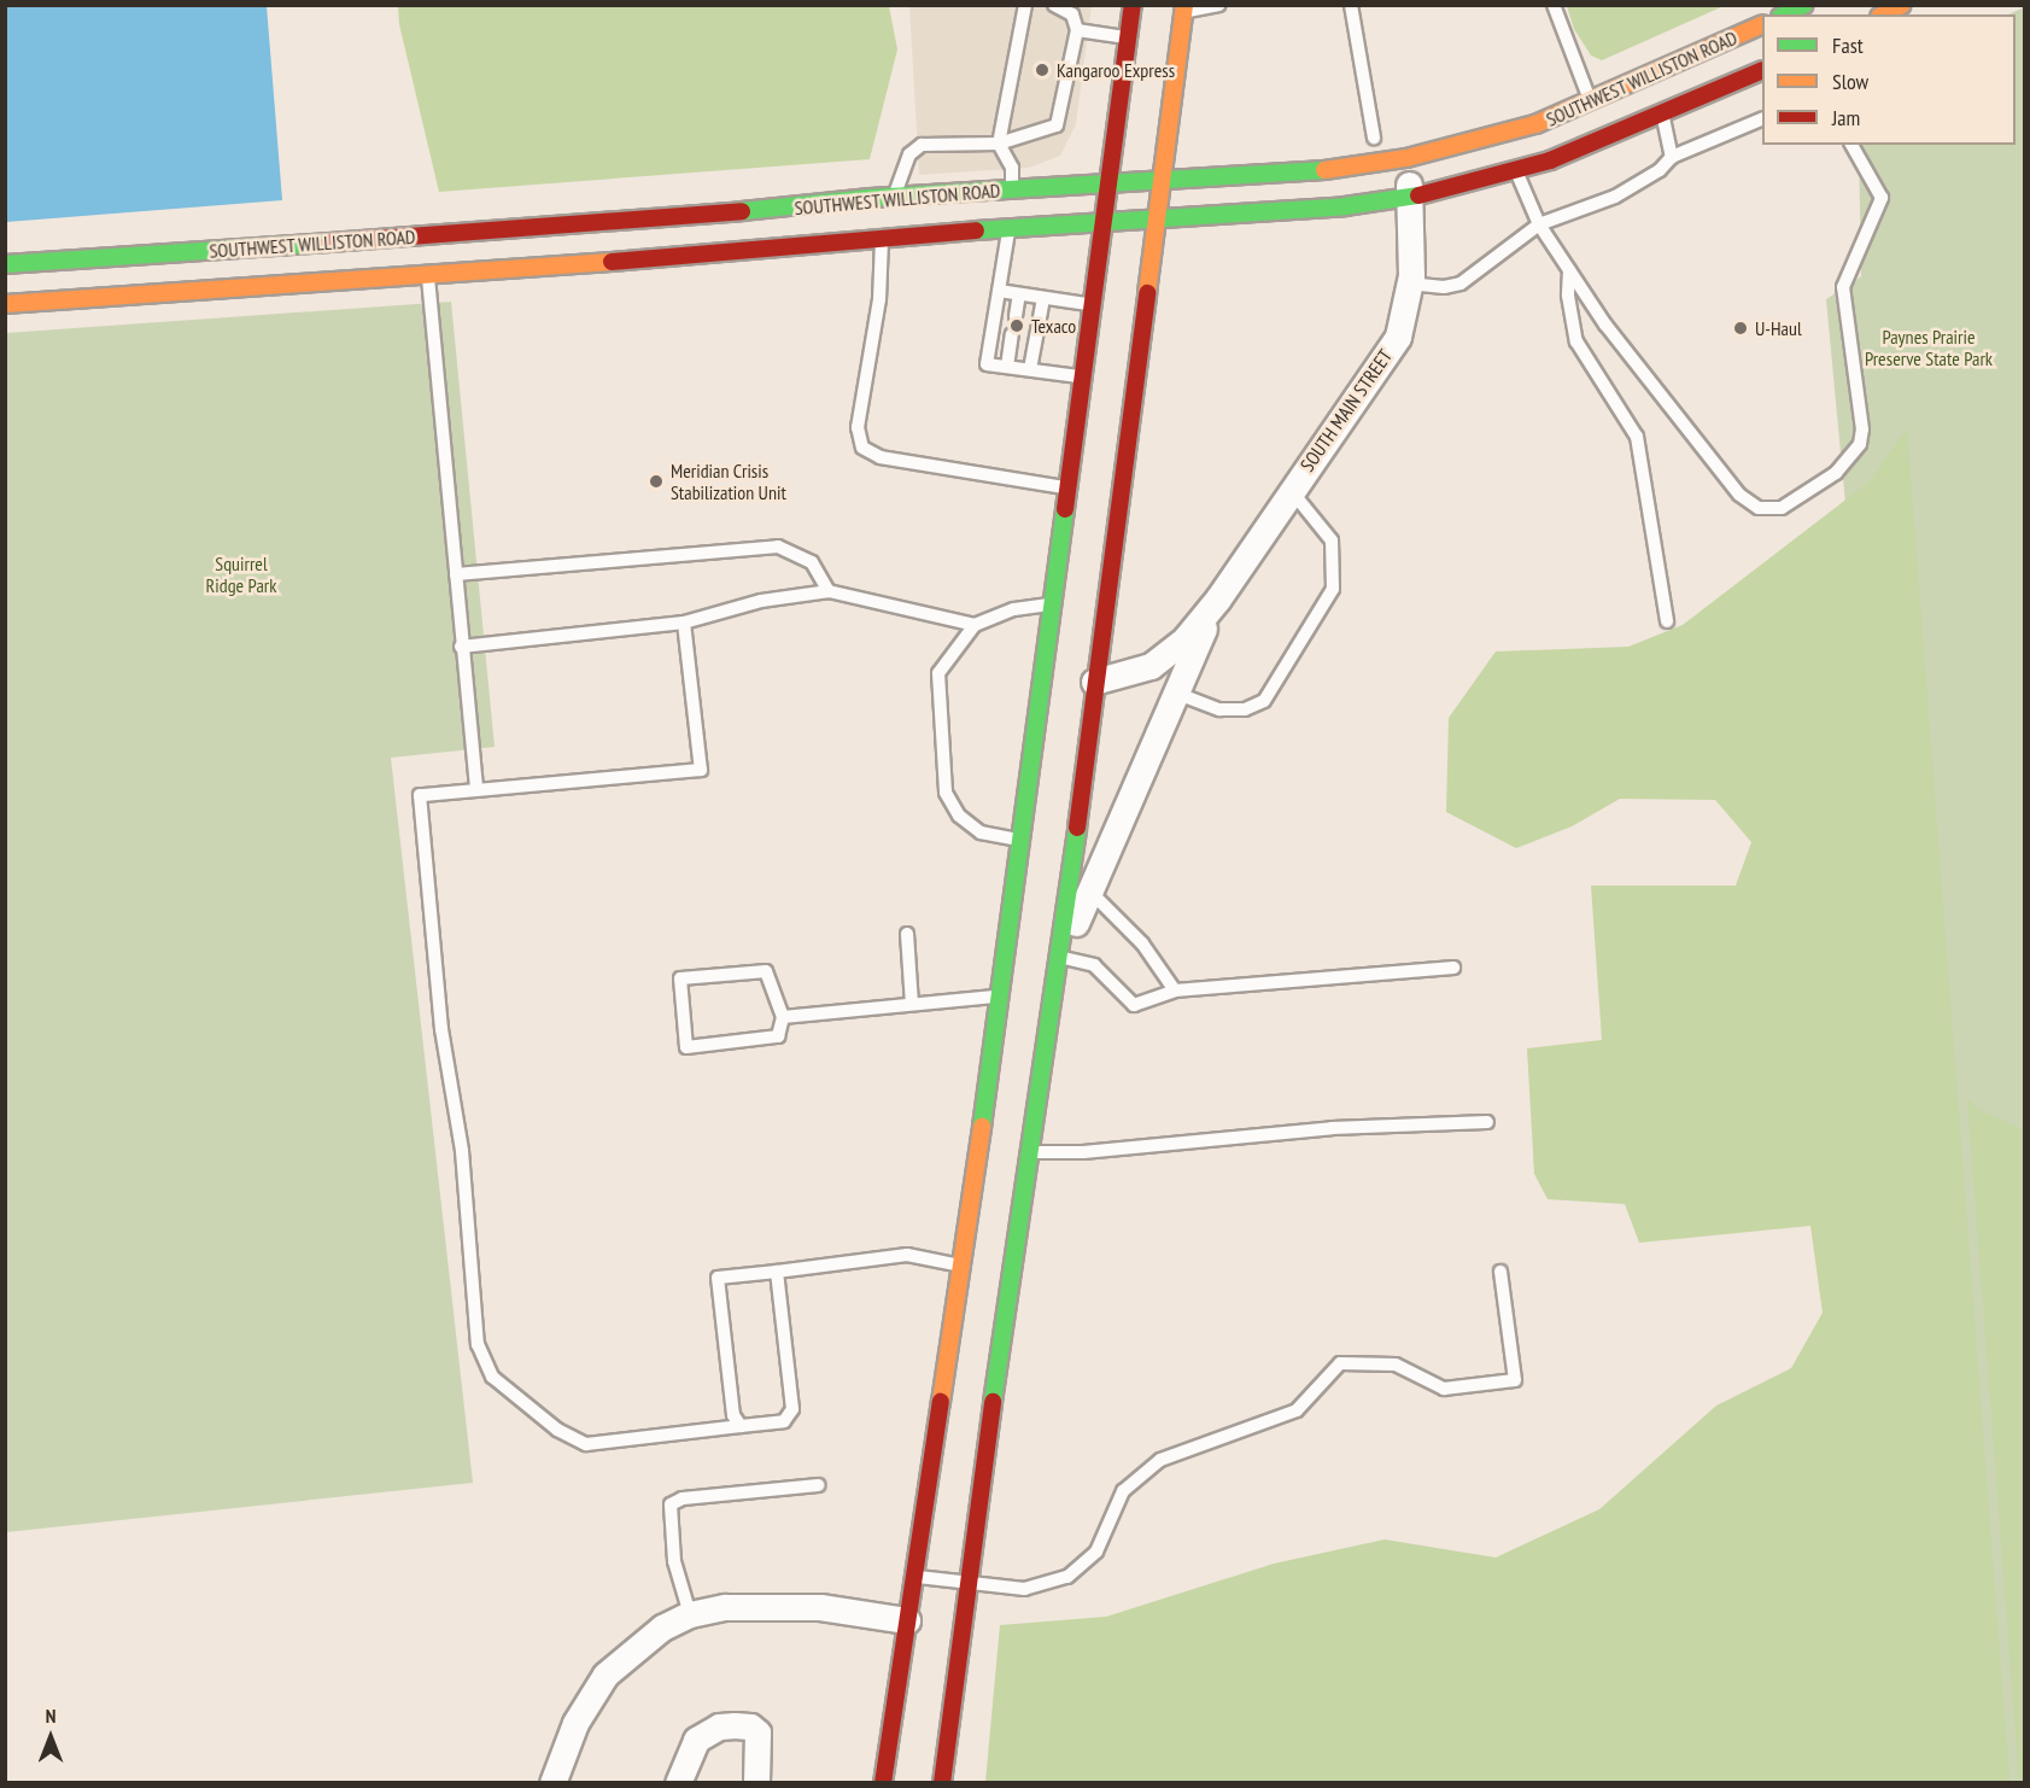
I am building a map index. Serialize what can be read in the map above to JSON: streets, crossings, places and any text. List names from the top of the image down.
{
  "streets": {
    "main road": ["SOUTHWEST WILLISTON ROAD"],
    "street": ["SOUTH MAIN STREET"]
  },
  "crossings": [
    ["SOUTHWEST WILLISTON ROAD", "SOUTH MAIN STREET"]
  ],
  "parks": ["Paynes Prairie Preserve State Park", "Squirrel Ridge Park"],
  "places": [
    "Kangaroo Express",
    "Texaco",
    "U-Haul",
    "Meridian Crisis Stabilization Unit"
  ],
  "legend": ["Fast", "Slow", "Jam"],
  "north": "top"
}
